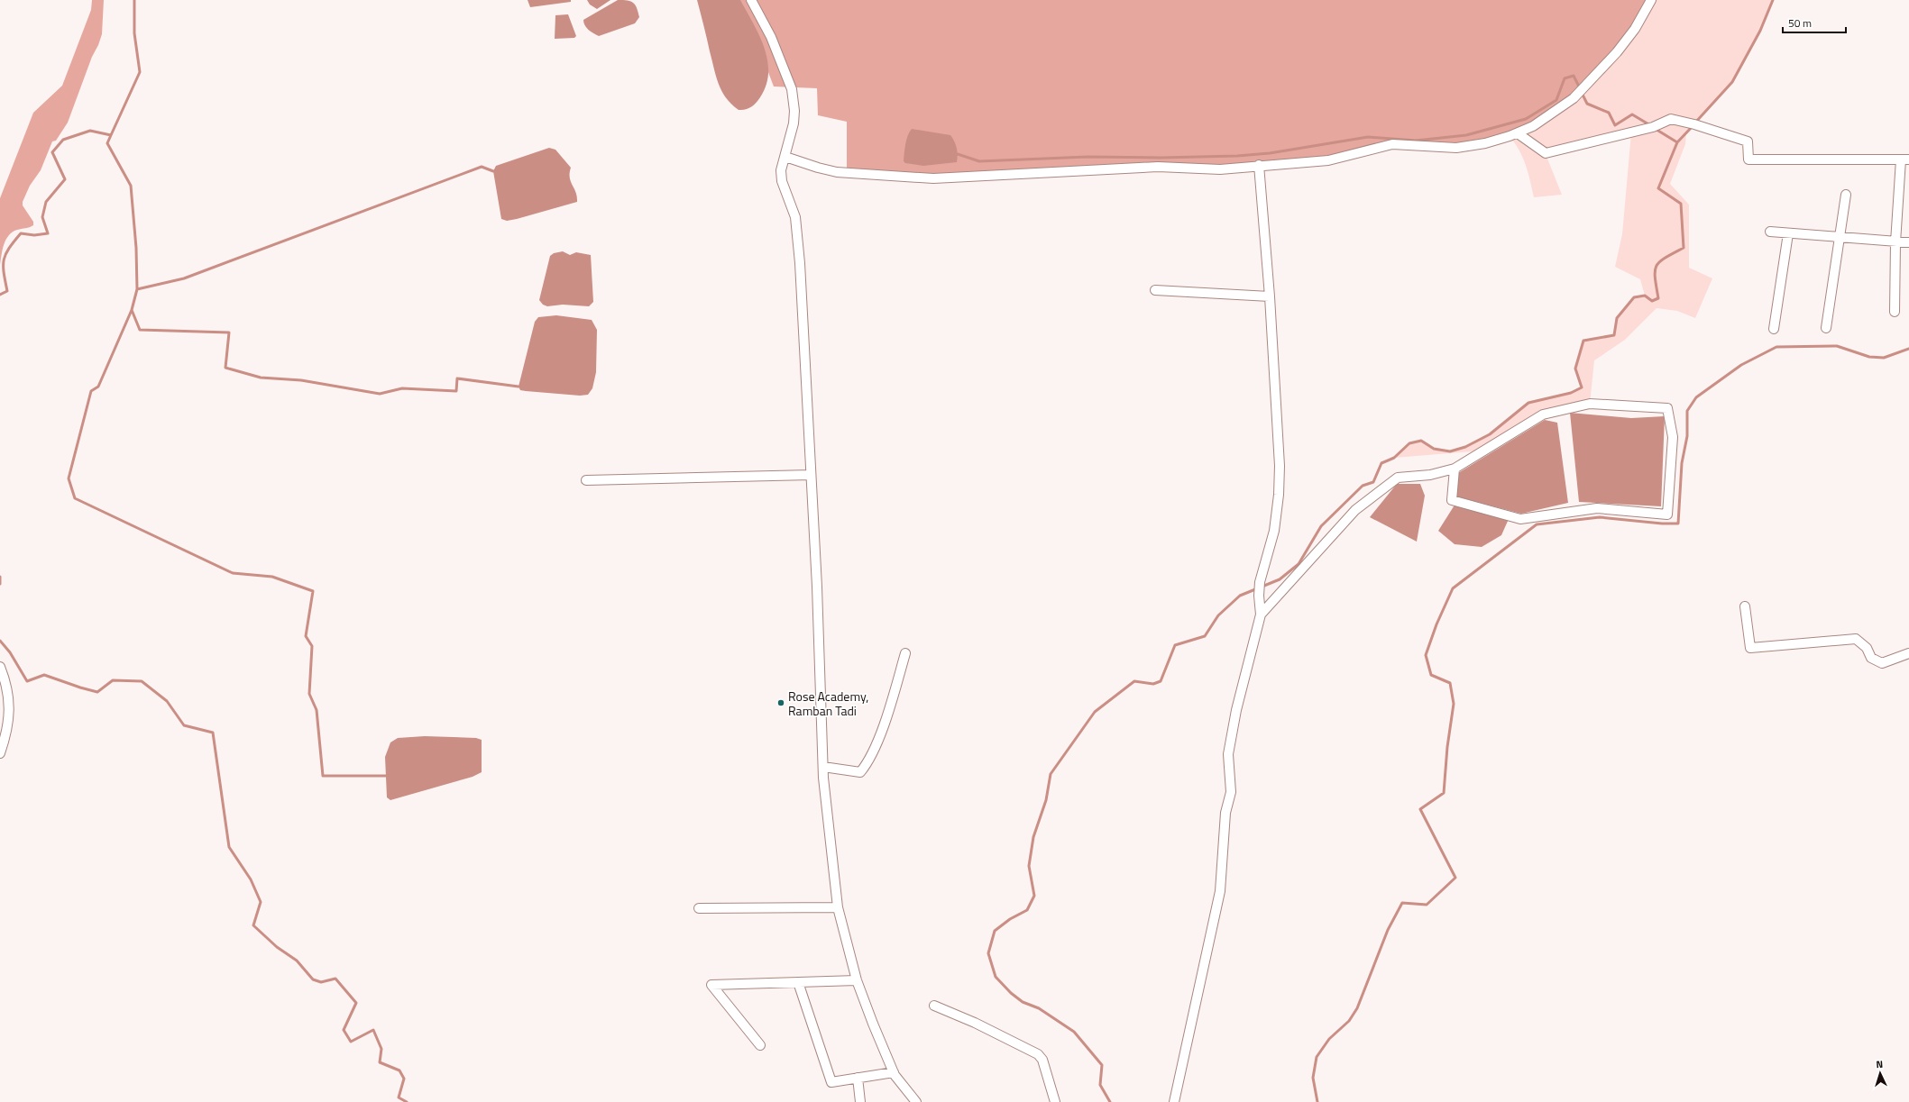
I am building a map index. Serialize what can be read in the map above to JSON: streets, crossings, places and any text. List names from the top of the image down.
{
  "places": ["Rose Academy, Ramban Tadi"],
  "scale_bar": "50 m",
  "north": "top"
}
